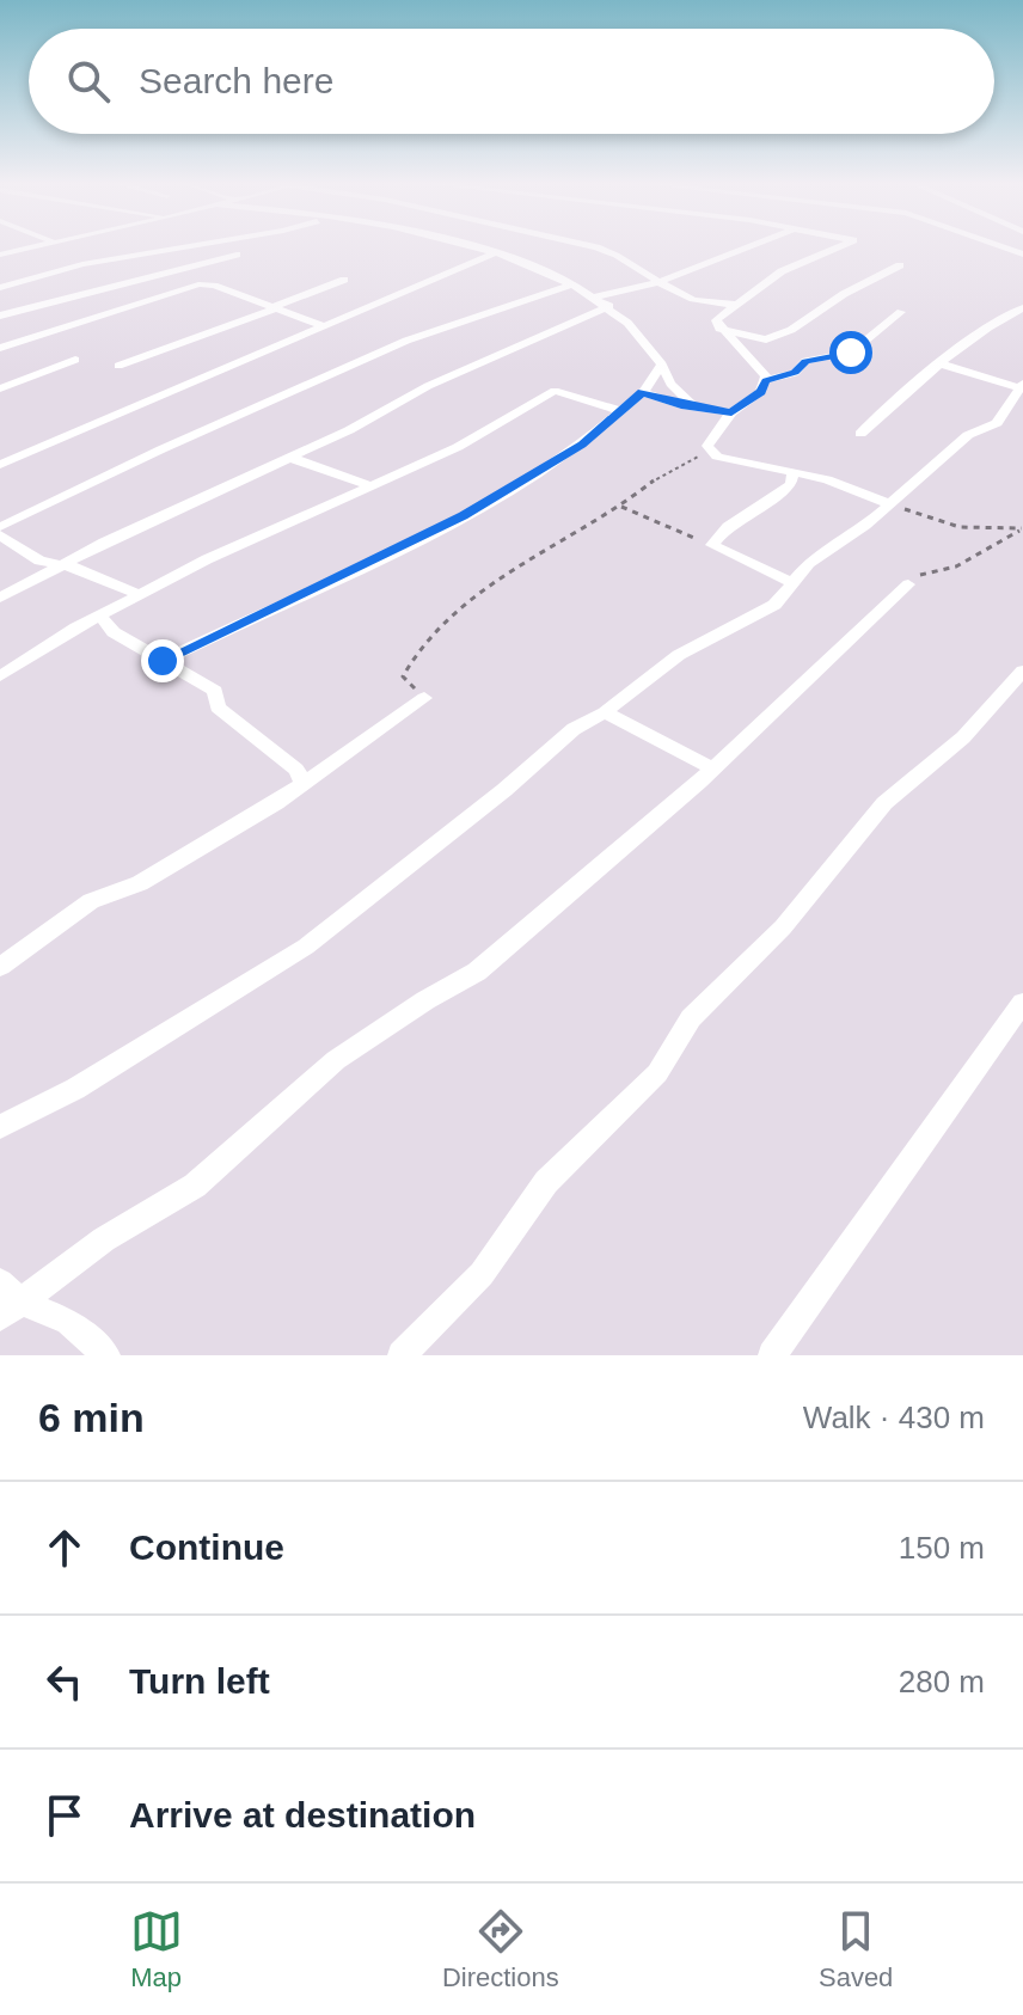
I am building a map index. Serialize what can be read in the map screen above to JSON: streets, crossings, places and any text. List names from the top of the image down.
{
  "page": {
    "search": "Search here",
    "heading": ["6 min", "Walk · 430 m"],
    "list": [
      ["Continue", "150 m"],
      ["Turn left", "280 m"],
      "Arrive at destination"
    ],
    "nav": ["Map", "Directions", "Saved"]
  }
}
